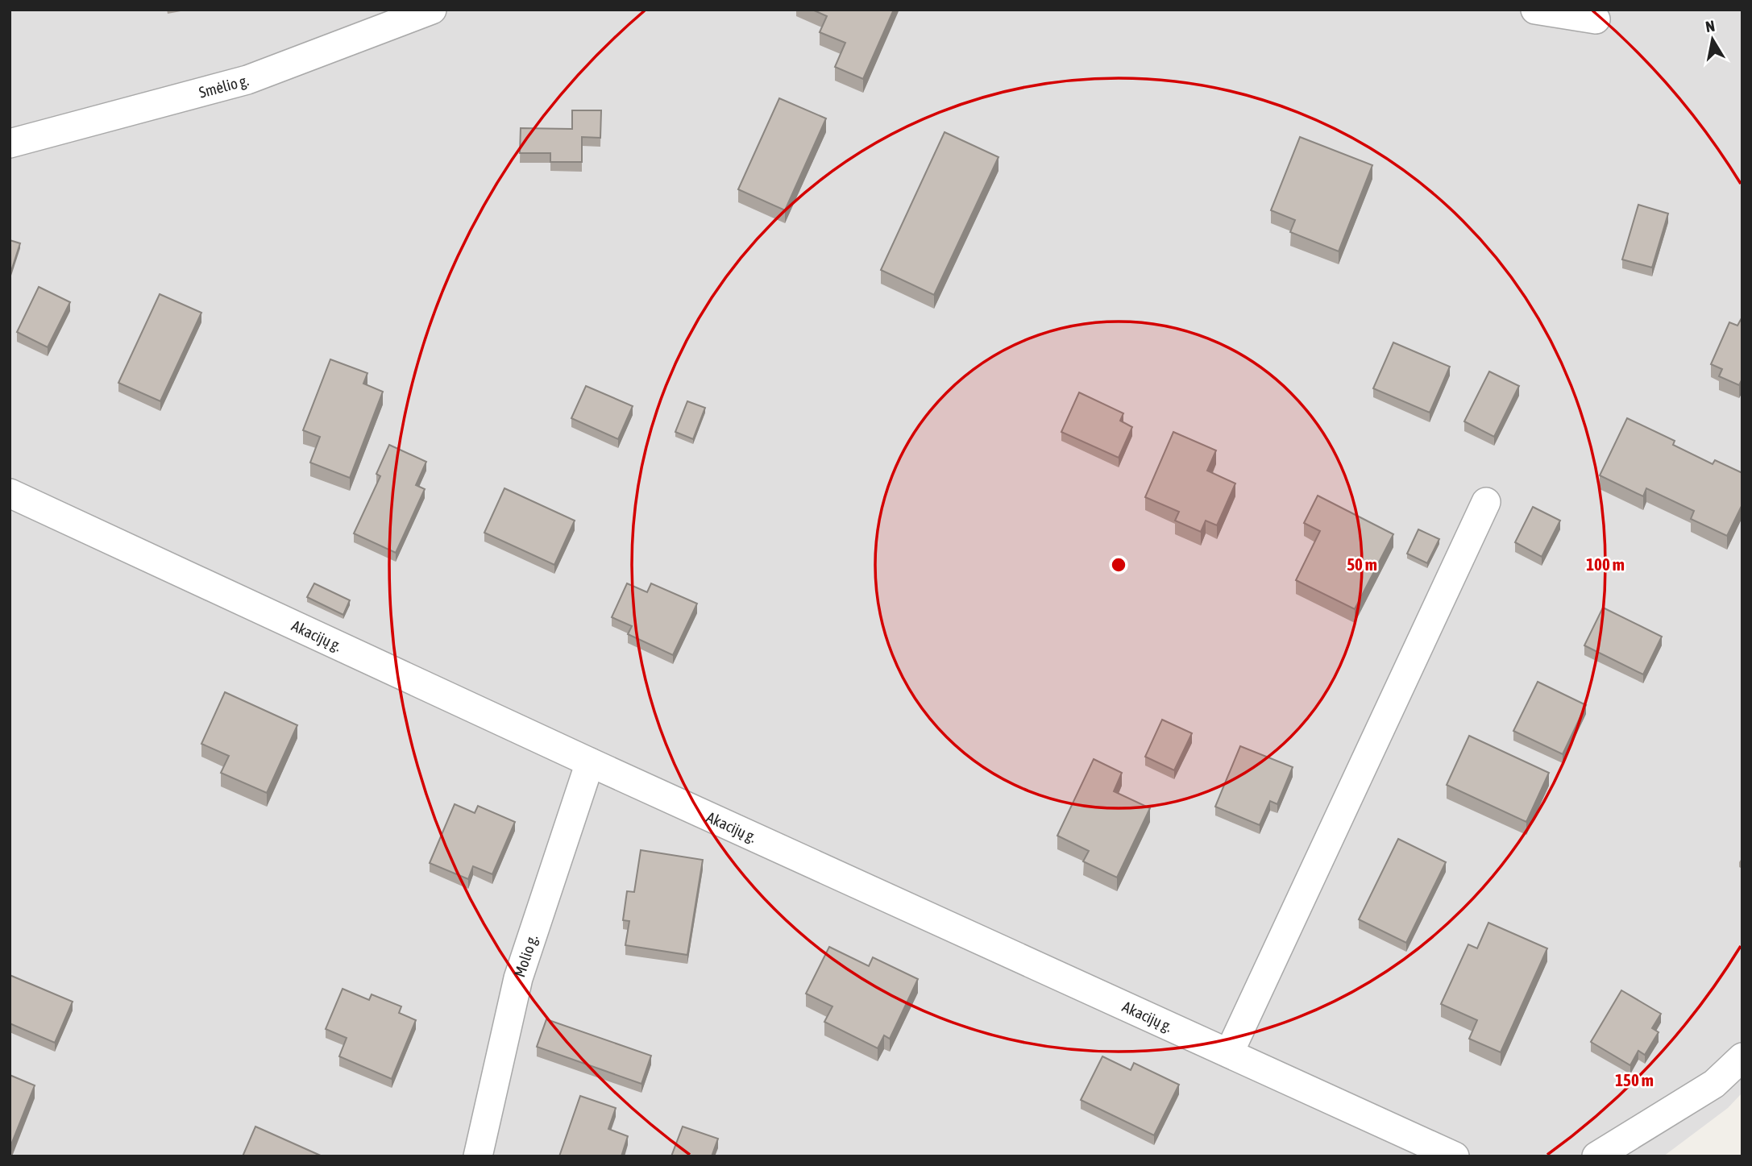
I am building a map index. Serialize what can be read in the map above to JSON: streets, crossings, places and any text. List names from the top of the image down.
{
  "streets": {
    "street": ["Smėlio g.", "Akacijų g.", "Molio g."]
  },
  "crossings": [
    ["Akacijų g.", "Molio g."]
  ],
  "north": "top",
  "rings": ["50 m", "100 m", "150 m"]
}
